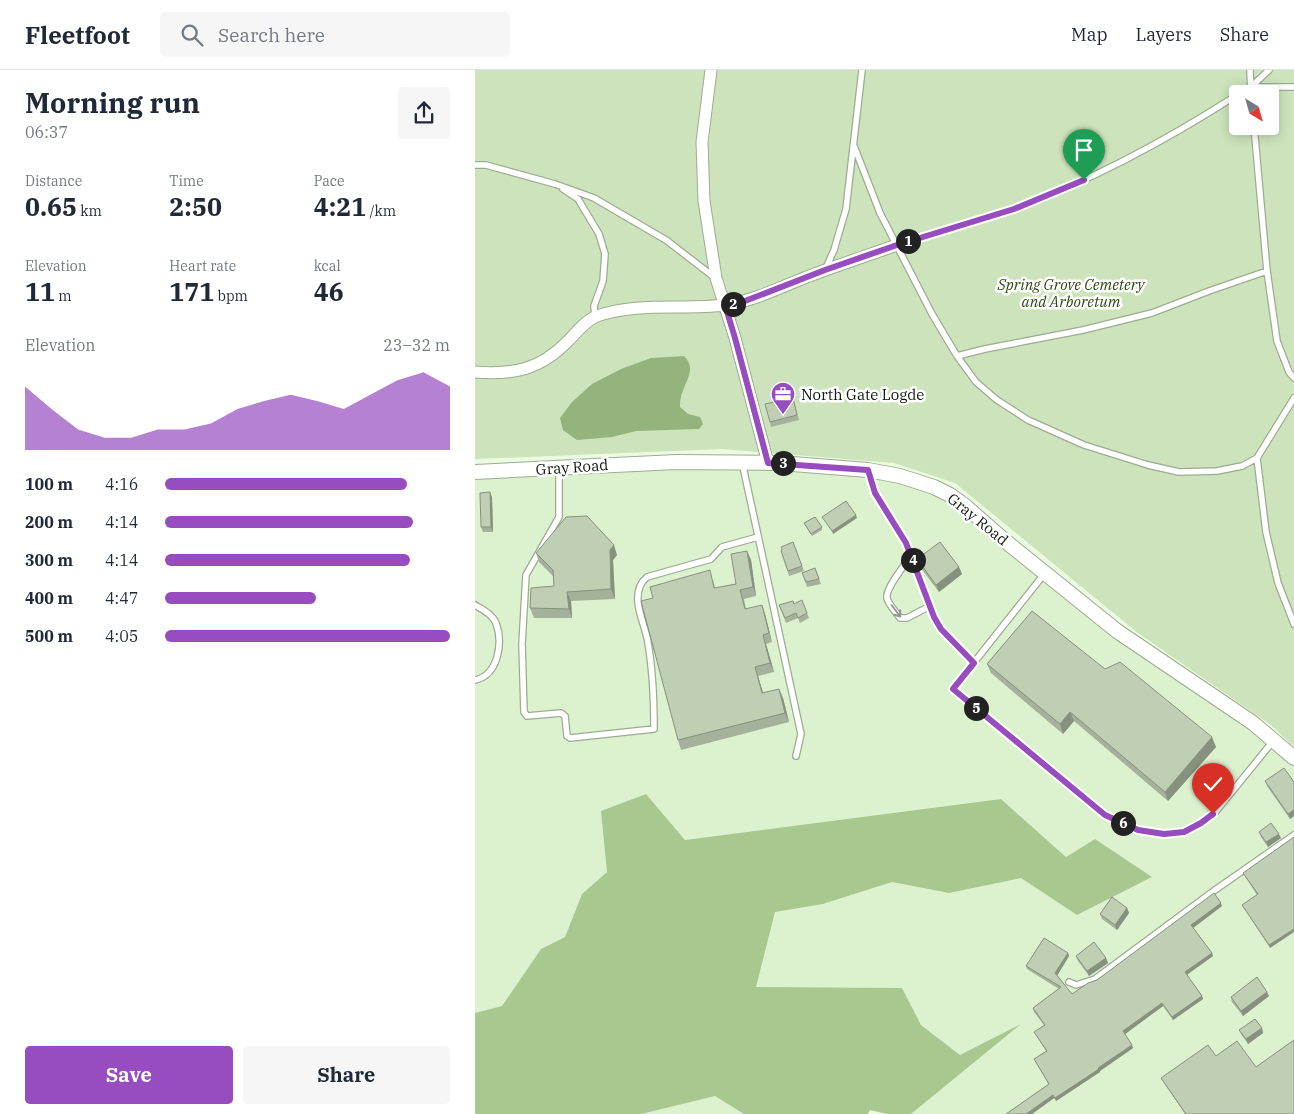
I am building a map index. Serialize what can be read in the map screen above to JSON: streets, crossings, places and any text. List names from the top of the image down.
{
  "streets": {
    "street": ["Gray Road"]
  },
  "parks": ["Spring Grove Cemetery and Arboretum"],
  "places": {
    "office": ["North Gate Logde"]
  },
  "north": "bottom right",
  "page": {
    "header": "Fleetfoot",
    "search": "Search here",
    "nav": ["Map", "Layers", "Share"],
    "heading": ["Morning run", "06:37"],
    "stats": [
      ["Distance", "0.65 km"],
      ["Time", "2:50"],
      ["Pace", "4:21 /km"],
      ["Elevation", "11 m"],
      ["Heart rate", "171 bpm"],
      ["kcal", "46"]
    ],
    "pins": [
      "1",
      "2",
      "3",
      "4",
      "5",
      "6"
    ],
    "chart": ["Elevation", "23–32 m"],
    "list": [
      {
        "name": "100 m",
        "note": "4:16"
      },
      {
        "name": "200 m",
        "note": "4:14"
      },
      {
        "name": "300 m",
        "note": "4:14"
      },
      {
        "name": "400 m",
        "note": "4:47"
      },
      {
        "name": "500 m",
        "note": "4:05"
      }
    ],
    "buttons": ["Save", "Share"]
  }
}
